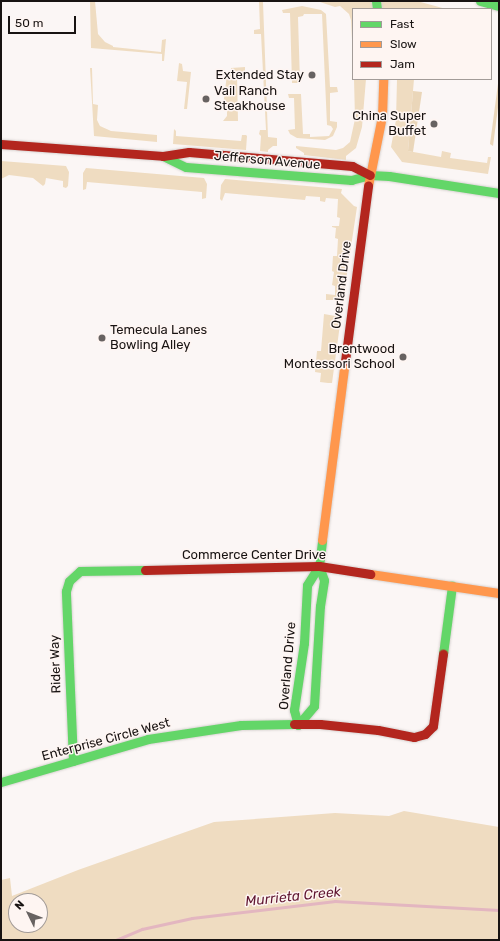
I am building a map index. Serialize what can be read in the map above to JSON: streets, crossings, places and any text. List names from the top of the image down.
{
  "streets": {
    "main road": [
      "Jefferson Avenue",
      "Overland Drive",
      "Commerce Center Drive",
      "Rider Way",
      "Enterprise Circle West"
    ]
  },
  "crossings": [
    ["Jefferson Avenue", "Overland Drive"],
    ["Overland Drive", "Commerce Center Drive"],
    ["Overland Drive", "Enterprise Circle West"],
    ["Commerce Center Drive", "Rider Way"],
    ["Commerce Center Drive", "Enterprise Circle West"],
    ["Rider Way", "Enterprise Circle West"]
  ],
  "water": ["Murrieta Creek"],
  "places": [
    "Extended Stay",
    "Vail Ranch Steakhouse",
    "China Super Buffet",
    "Temecula Lanes Bowling Alley",
    "Brentwood Montessori School"
  ],
  "legend": ["Fast", "Slow", "Jam"],
  "scale_bar": "50 m",
  "north": "top left"
}
